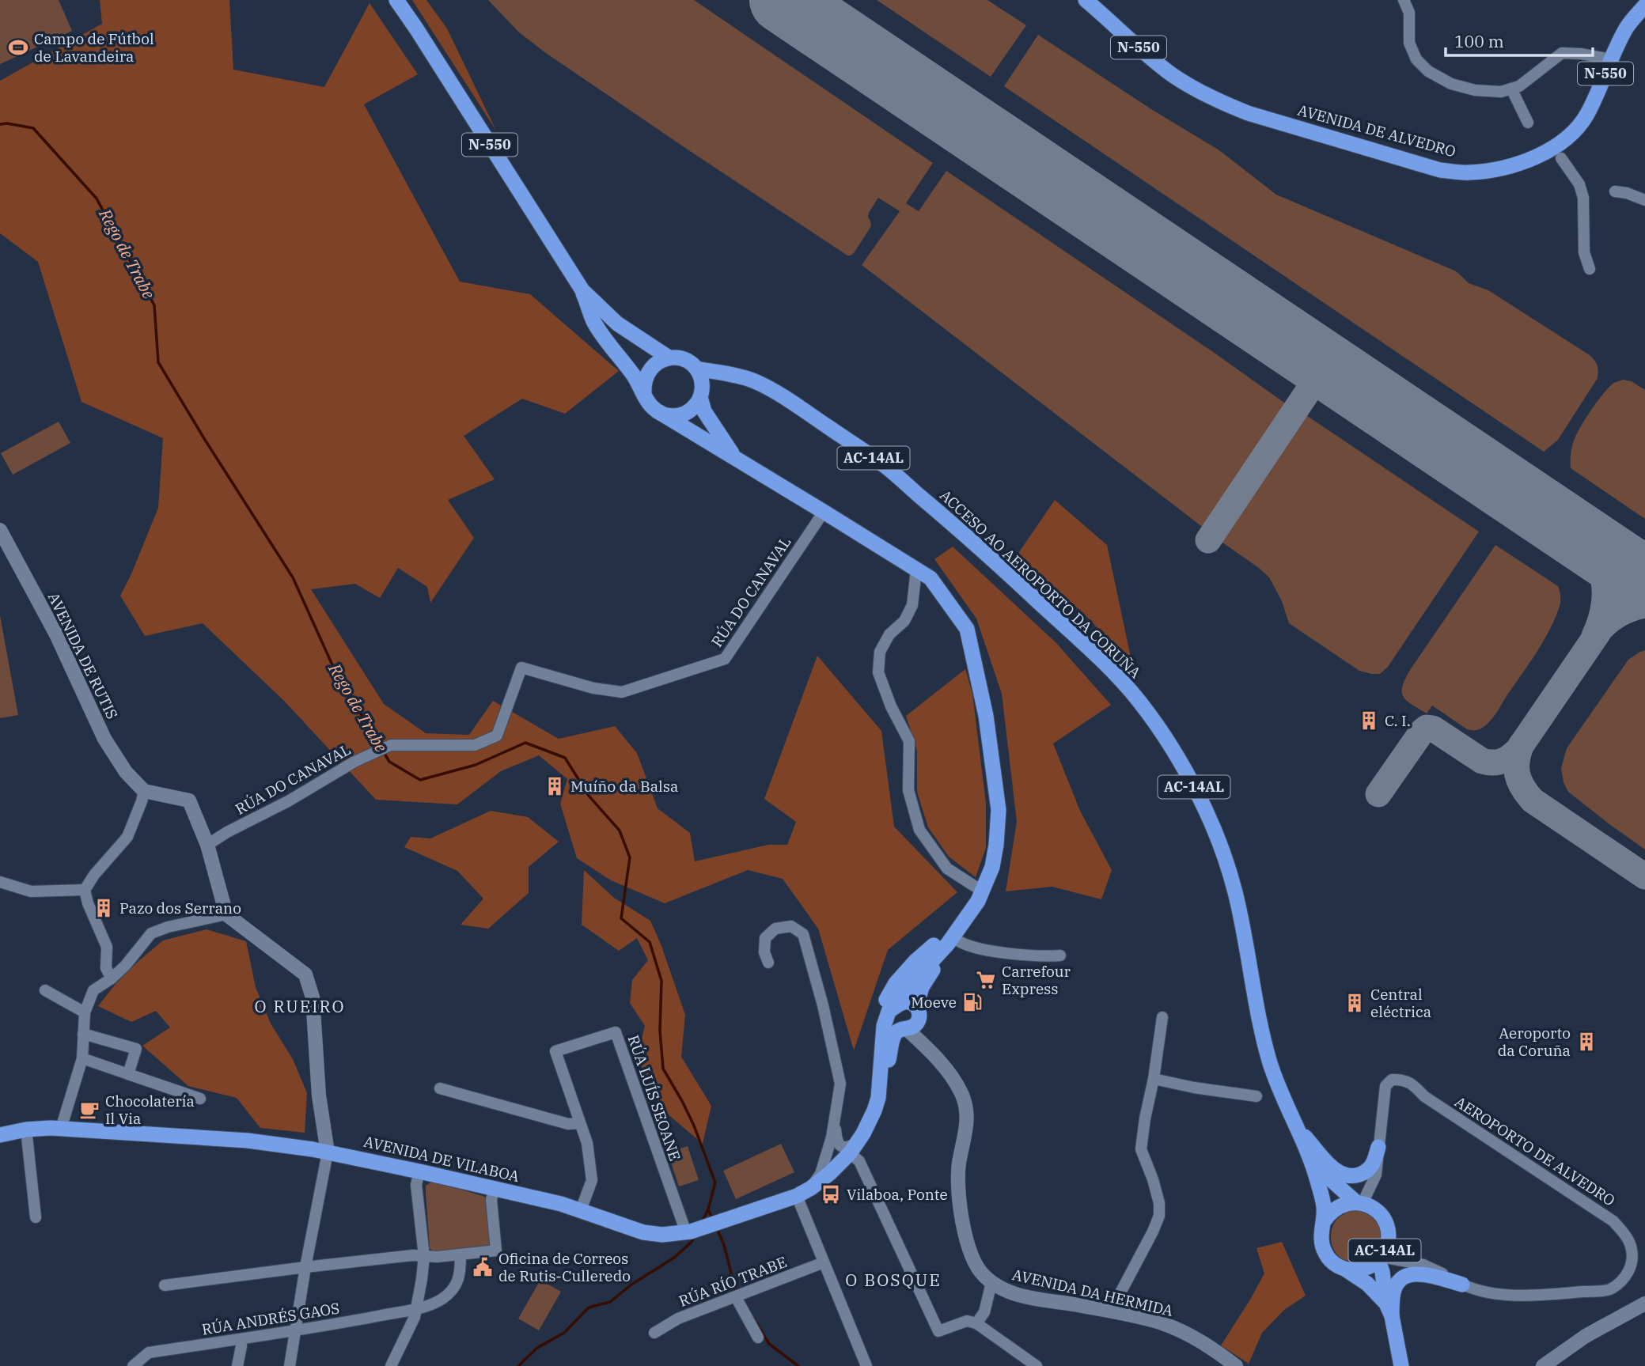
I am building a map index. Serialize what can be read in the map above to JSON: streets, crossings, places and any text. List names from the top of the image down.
{
  "streets": {
    "highway": [
      "N-550",
      "AVENIDA DE ALVEDRO",
      "AC-14AL",
      "ACCESO AO AEROPORTO DA CORUÑA",
      "AVENIDA DE VILABOA"
    ],
    "street": [
      "RÚA DO CANAVAL",
      "AVENIDA DE RUTIS",
      "RÚA LUÍS SEOANE",
      "AEROPORTO DE ALVEDRO",
      "RÚA RÍO TRABE",
      "AVENIDA DA HERMIDA",
      "RÚA ANDRÉS GAOS"
    ]
  },
  "crossings": [
    ["N-550", "ACCESO AO AEROPORTO DA CORUÑA"],
    ["AC-14AL", "ACCESO AO AEROPORTO DA CORUÑA"],
    ["AC-14AL", "AEROPORTO DE ALVEDRO"],
    ["ACCESO AO AEROPORTO DA CORUÑA", "AEROPORTO DE ALVEDRO"],
    ["RÚA LUÍS SEOANE", "AVENIDA DE VILABOA"]
  ],
  "districts": ["O RUEIRO", "O BOSQUE"],
  "water": ["Rego de Trabe"],
  "places": {
    "sports": ["Campo de Fútbol de Lavandeira"],
    "building": [
      "C. I.",
      "Muíño da Balsa",
      "Pazo dos Serrano",
      "Central eléctrica",
      "Aeroporto da Coruña"
    ],
    "supermarket": ["Carrefour Express"],
    "fuel station": ["Moeve"],
    "cafe": ["Chocolatería Il Via"],
    "bus stop": ["Vilaboa, Ponte"],
    "public building": ["Oficina de Correos de Rutis-Culleredo"]
  },
  "scale_bar": "100 m"
}
